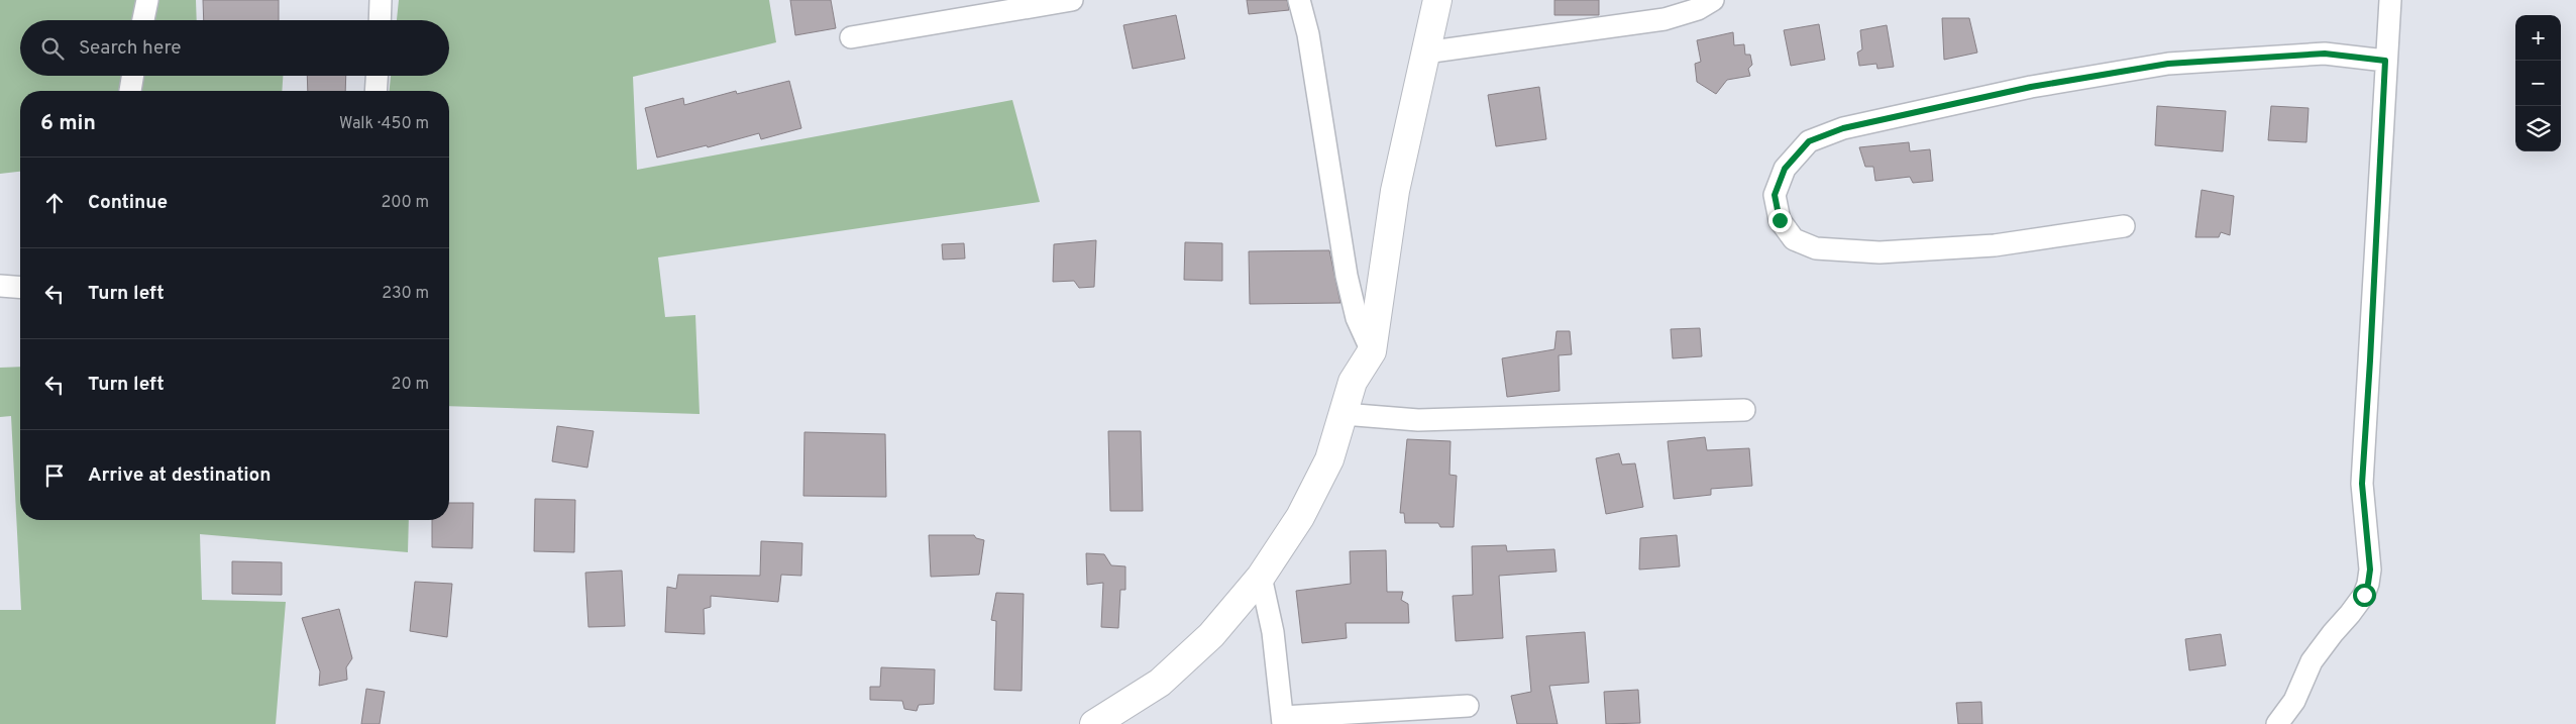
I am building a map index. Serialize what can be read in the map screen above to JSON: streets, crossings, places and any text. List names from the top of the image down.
{
  "page": {
    "map_buttons": ["+", "−"],
    "search": "Search here",
    "heading": ["6 min", "Walk · 450 m"],
    "list": [
      ["Continue", "200 m"],
      ["Turn left", "230 m"],
      ["Turn left", "20 m"],
      "Arrive at destination"
    ]
  }
}
